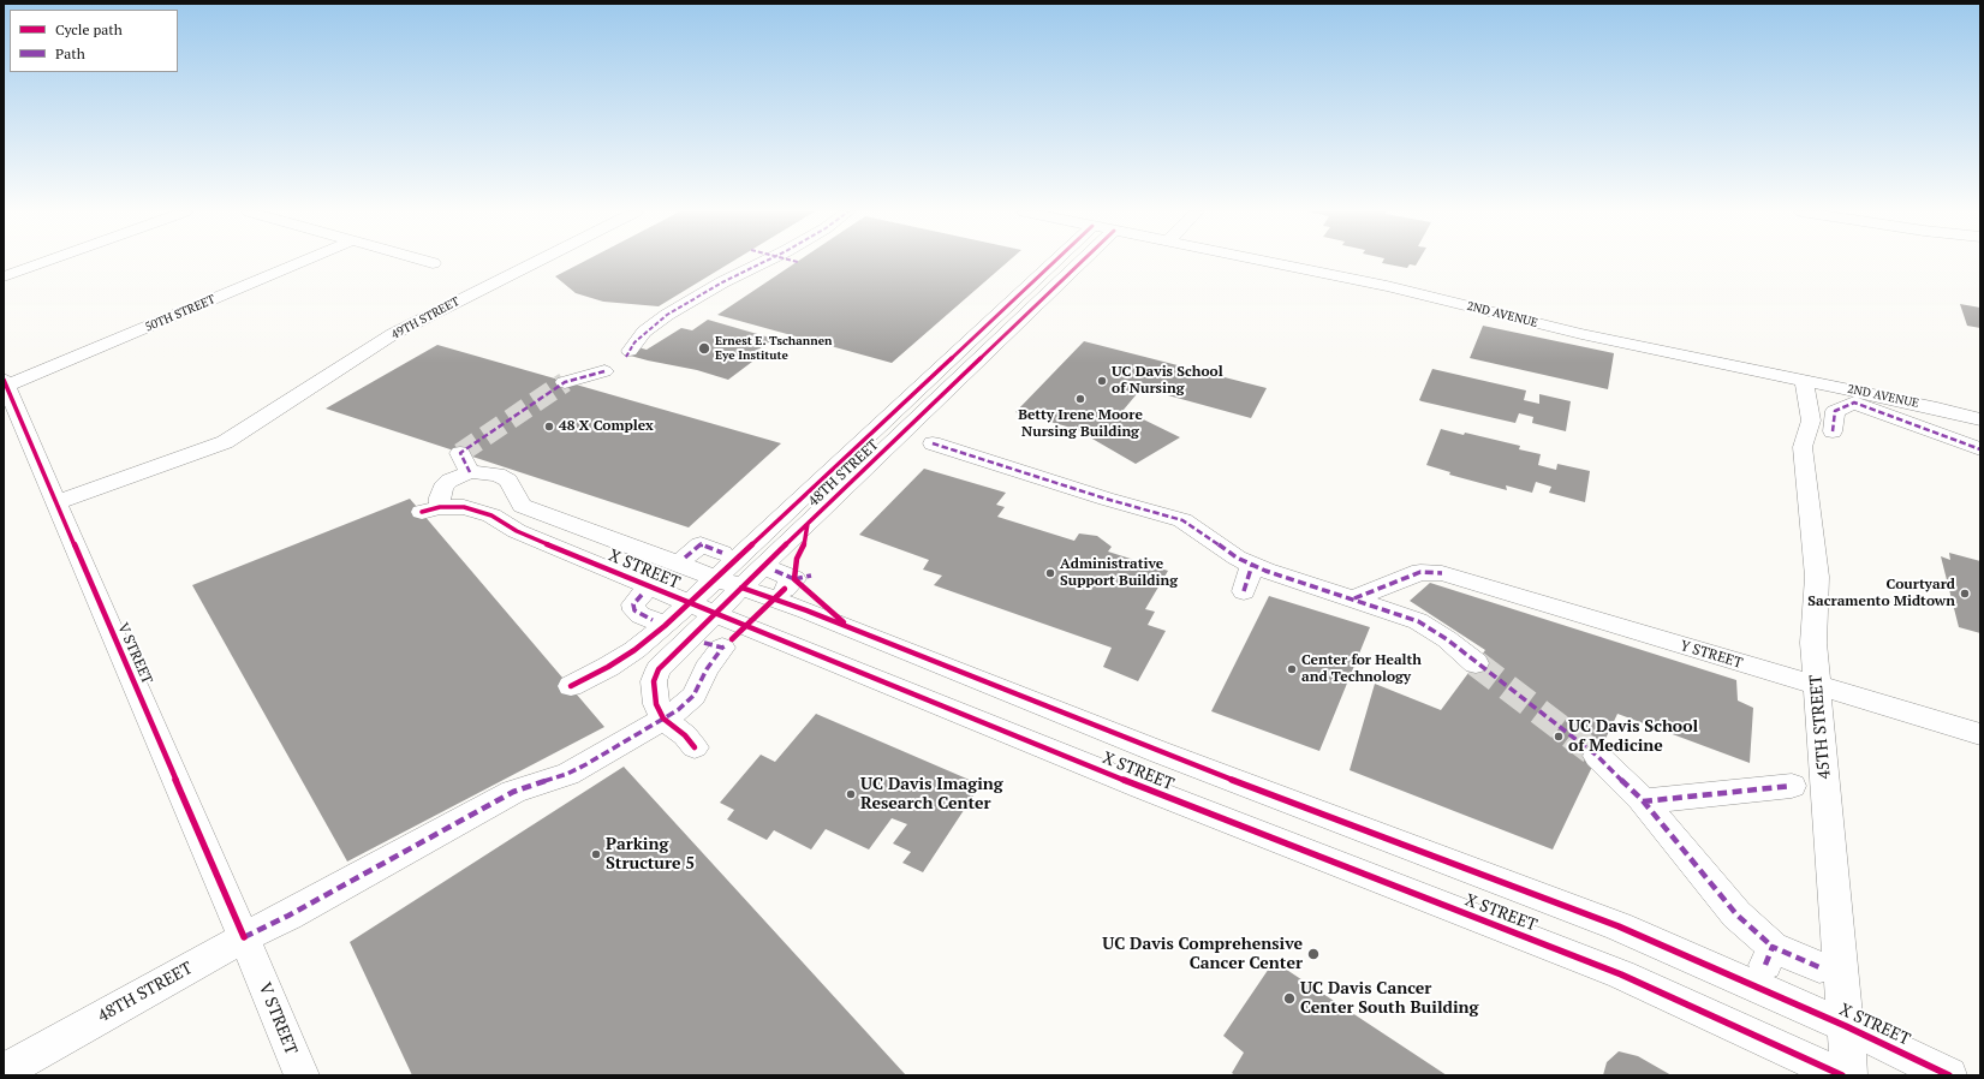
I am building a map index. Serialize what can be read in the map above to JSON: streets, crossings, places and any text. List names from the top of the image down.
{
  "streets": {
    "street": [
      "50TH STREET",
      "2ND AVENUE",
      "49TH STREET",
      "48TH STREET",
      "X STREET",
      "V STREET",
      "Y STREET",
      "45TH STREET"
    ]
  },
  "crossings": [
    ["50TH STREET", "V STREET"],
    ["2ND AVENUE", "45TH STREET"],
    ["49TH STREET", "V STREET"],
    ["48TH STREET", "X STREET"],
    ["48TH STREET", "V STREET"],
    ["X STREET", "45TH STREET"],
    ["Y STREET", "45TH STREET"]
  ],
  "places": [
    "Ernest E. Tschannen Eye Institute",
    "UC Davis School of Nursing",
    "Betty Irene Moore Nursing Building",
    "48 X Complex",
    "Administrative Support Building",
    "Courtyard Sacramento Midtown",
    "Center for Health and Technology",
    "UC Davis School of Medicine",
    "UC Davis Imaging Research Center",
    "Parking Structure 5",
    "UC Davis Comprehensive Cancer Center",
    "UC Davis Cancer Center South Building"
  ],
  "legend": ["Cycle path", "Path"]
}
